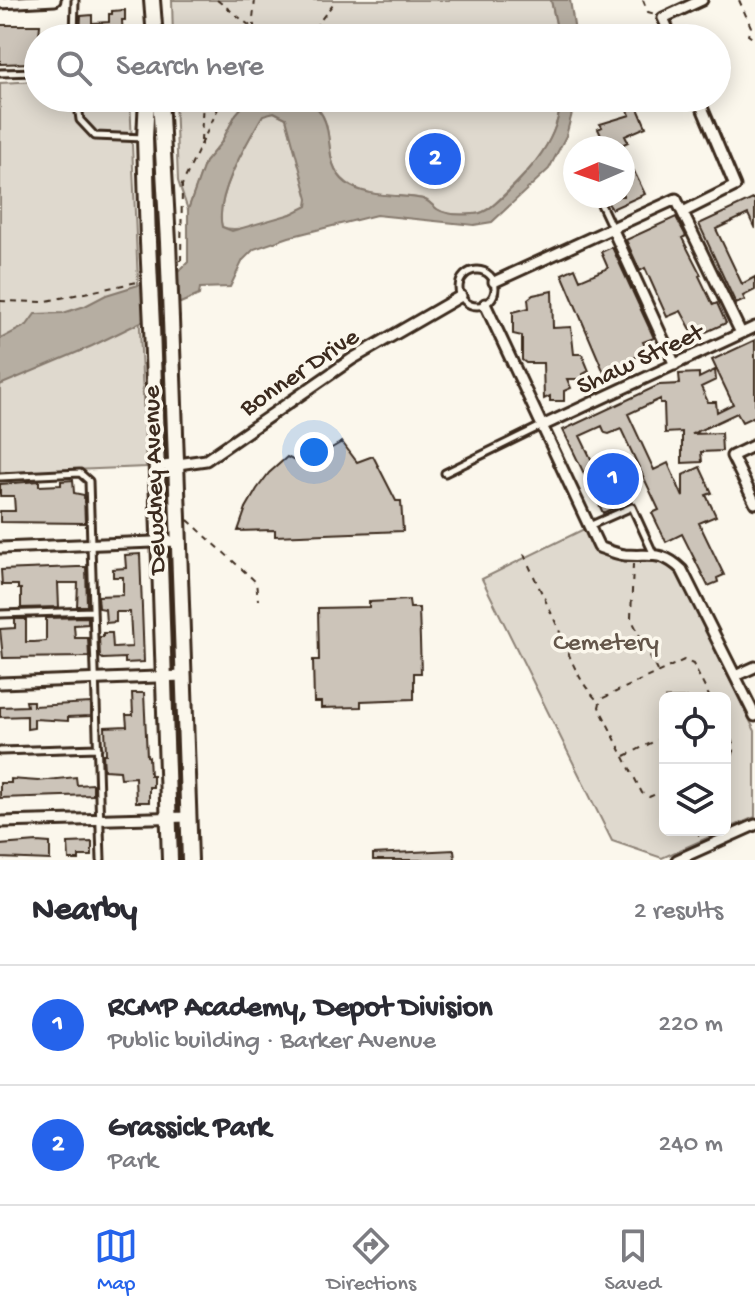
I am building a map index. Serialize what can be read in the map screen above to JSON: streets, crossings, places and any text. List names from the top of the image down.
{
  "streets": {
    "main road": ["Dewdney Avenue"],
    "street": ["Shaw Street", "Bonner Drive"]
  },
  "crossings": [
    ["Bonner Drive", "Dewdney Avenue"]
  ],
  "parks": ["Cemetery"],
  "north": "left",
  "page": {
    "search": "Search here",
    "pins": ["2", "1"],
    "heading": ["Nearby", "2 results"],
    "list": [
      {
        "mark": "1",
        "name": "RCMP Academy, Depot Division",
        "note": "Public building · Barker Avenue",
        "value": "220 m"
      },
      {
        "mark": "2",
        "name": "Grassick Park",
        "note": "Park",
        "value": "240 m"
      }
    ],
    "nav": ["Map", "Directions", "Saved"]
  }
}
